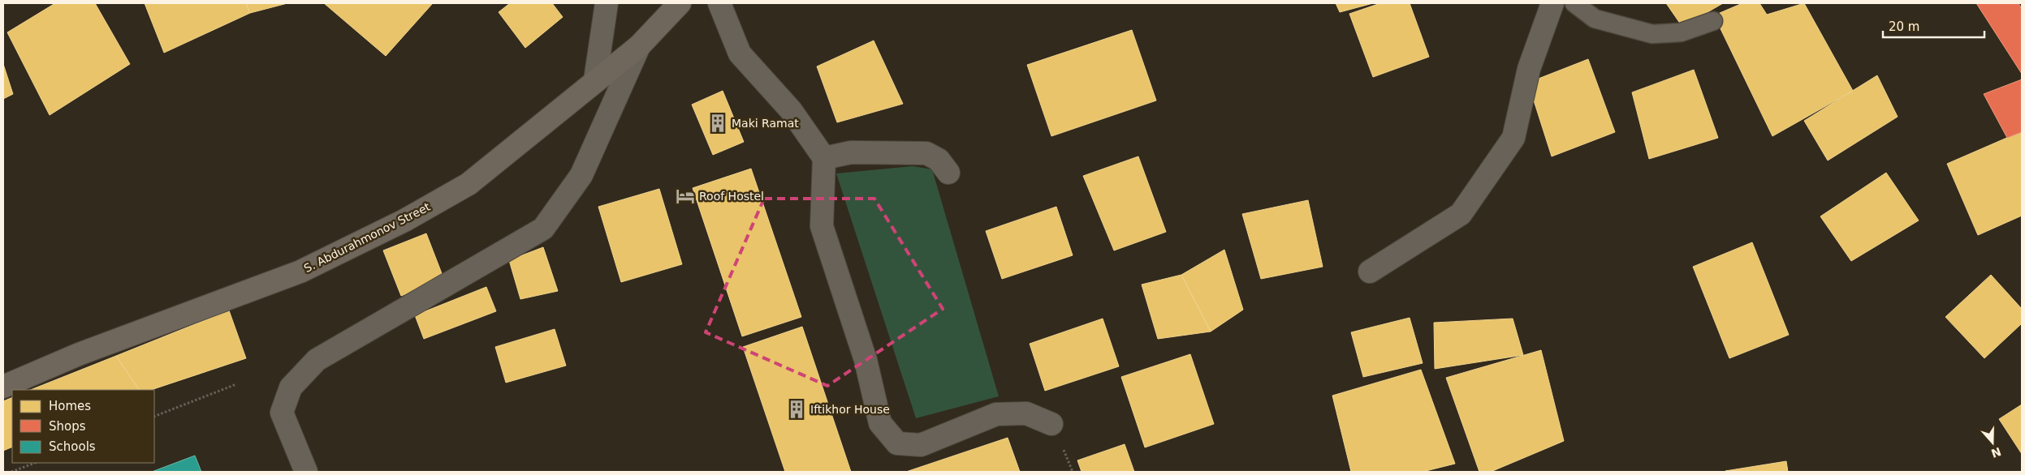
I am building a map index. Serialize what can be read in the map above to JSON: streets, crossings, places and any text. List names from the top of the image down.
{
  "streets": {
    "street": ["S. Abdurahmonov Street"]
  },
  "places": {
    "building": ["Maki Ramat", "Iftikhor House"],
    "hotel": ["Roof Hostel"]
  },
  "legend": ["Homes", "Shops", "Schools"],
  "scale_bar": "20 m",
  "north": "bottom"
}
